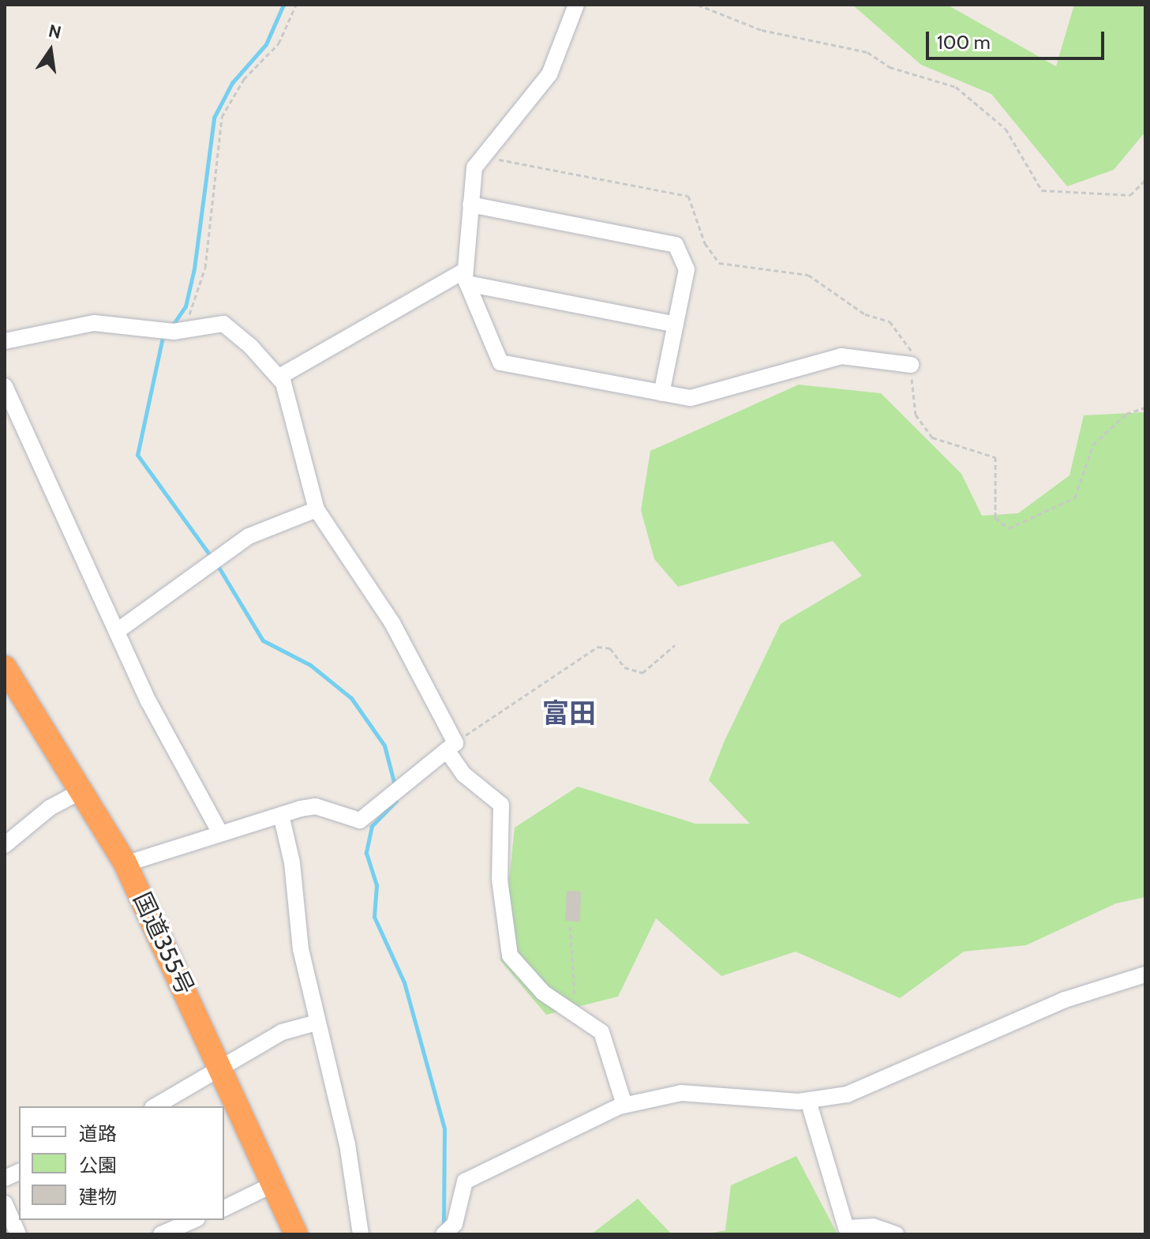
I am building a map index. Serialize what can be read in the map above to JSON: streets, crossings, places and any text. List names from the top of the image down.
{
  "streets": {
    "highway": ["国道355号"]
  },
  "districts": ["富田"],
  "legend": ["道路", "公園", "建物"],
  "scale_bar": "100 m",
  "north": "top"
}
